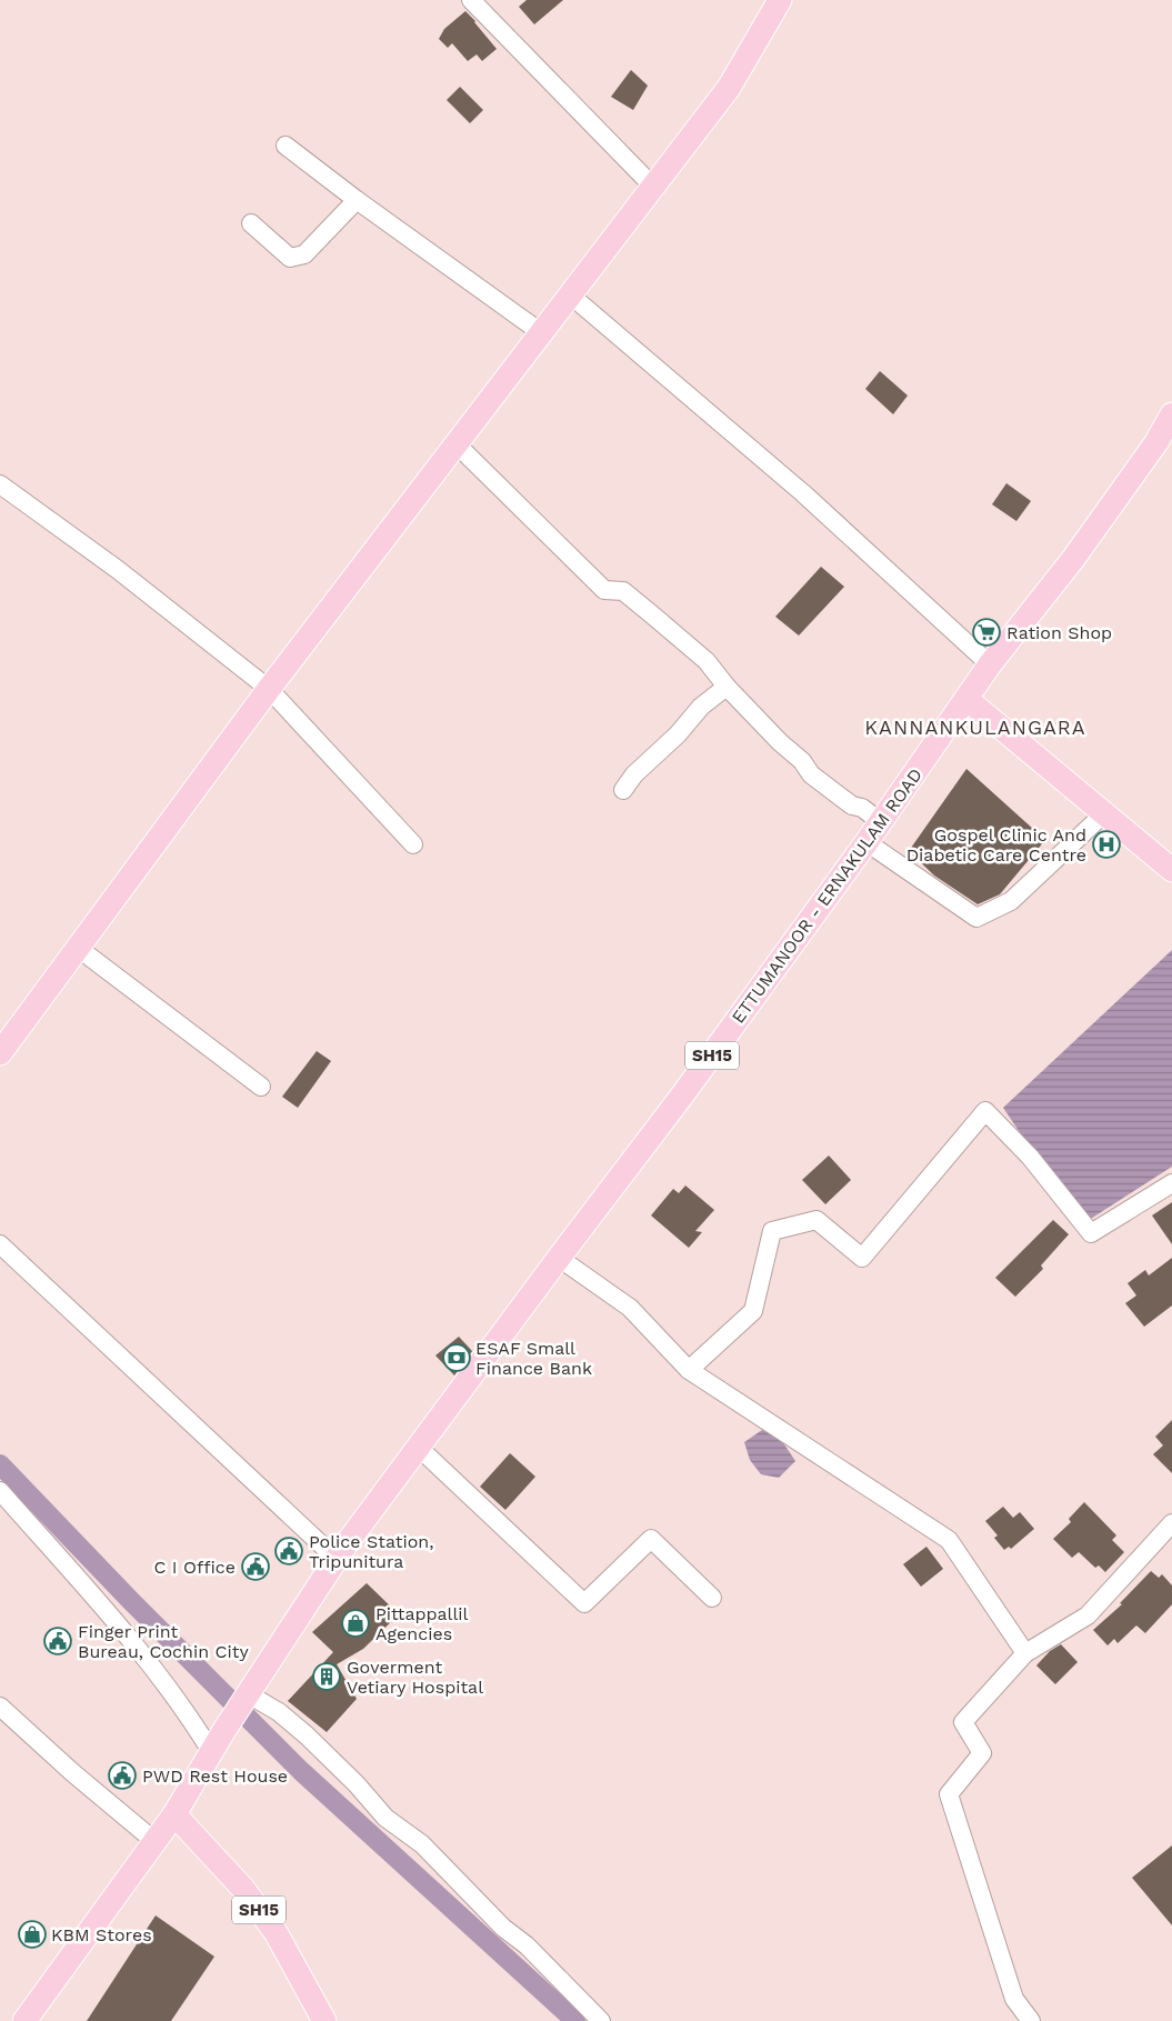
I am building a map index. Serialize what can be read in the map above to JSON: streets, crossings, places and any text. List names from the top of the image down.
{
  "streets": {
    "main road": ["ETTUMANOOR - ERNAKULAM ROAD", "SH15"]
  },
  "crossings": [
    ["ETTUMANOOR - ERNAKULAM ROAD", "SH15"]
  ],
  "districts": ["KANNANKULANGARA"],
  "places": {
    "supermarket": ["Ration Shop"],
    "hospital": ["Gospel Clinic And Diabetic Care Centre"],
    "bank": ["ESAF Small Finance Bank"],
    "public building": [
      "Police Station, Tripunitura",
      "C I Office",
      "Finger Print Bureau, Cochin City",
      "PWD Rest House"
    ],
    "shop": ["Pittappallil Agencies", "KBM Stores"],
    "building": ["Goverment Vetiary Hospital"]
  }
}
